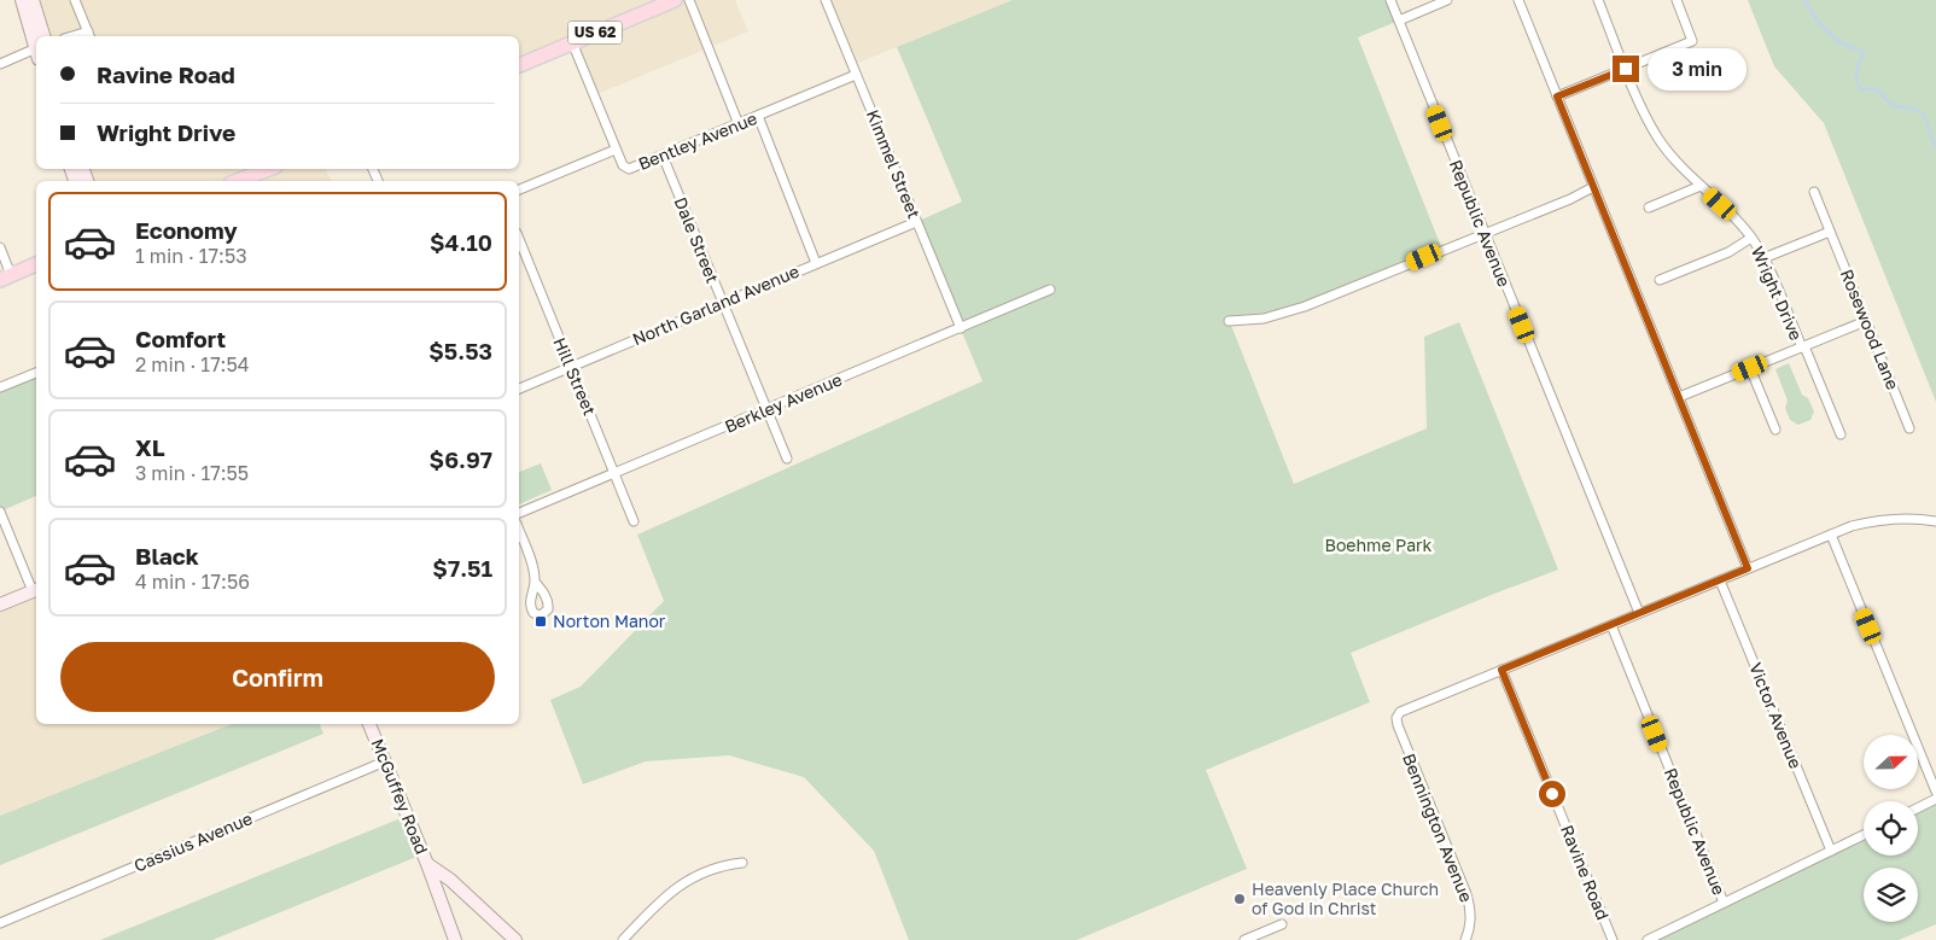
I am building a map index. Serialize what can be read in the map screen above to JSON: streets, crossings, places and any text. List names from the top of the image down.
{
  "streets": {
    "main road": ["US 62"],
    "street": [
      "Bentley Avenue",
      "Kimmel Street",
      "Republic Avenue",
      "Dale Street",
      "Wright Drive",
      "North Garland Avenue",
      "Rosewood Lane",
      "Hill Street",
      "Berkley Avenue",
      "Victor Avenue",
      "McGuffey Road",
      "Bennington Avenue",
      "Cassius Avenue",
      "Ravine Road"
    ]
  },
  "crossings": [
    ["Bentley Avenue", "Kimmel Street"],
    ["Bentley Avenue", "Dale Street"],
    ["Kimmel Street", "North Garland Avenue"],
    ["Kimmel Street", "Berkley Avenue"],
    ["Dale Street", "North Garland Avenue"],
    ["Dale Street", "Berkley Avenue"],
    ["North Garland Avenue", "Hill Street"],
    ["Hill Street", "Berkley Avenue"],
    ["McGuffey Road", "Cassius Avenue"],
    ["Bennington Avenue", "Ravine Road"]
  ],
  "parks": ["Boehme Park"],
  "places": {
    "transit": ["Norton Manor"],
    "other": ["Heavenly Place Church of God in Christ"]
  },
  "north": "right",
  "page": {
    "banner": ["Ravine Road", "Wright Drive"],
    "bubble": "3 min",
    "list": [
      {
        "name": "Economy",
        "note": "1 min · 17:53",
        "value": "$4.10"
      },
      {
        "name": "Comfort",
        "note": "2 min · 17:54",
        "value": "$5.53"
      },
      {
        "name": "XL",
        "note": "3 min · 17:55",
        "value": "$6.97"
      },
      {
        "name": "Black",
        "note": "4 min · 17:56",
        "value": "$7.51"
      }
    ],
    "buttons": "Confirm"
  }
}
